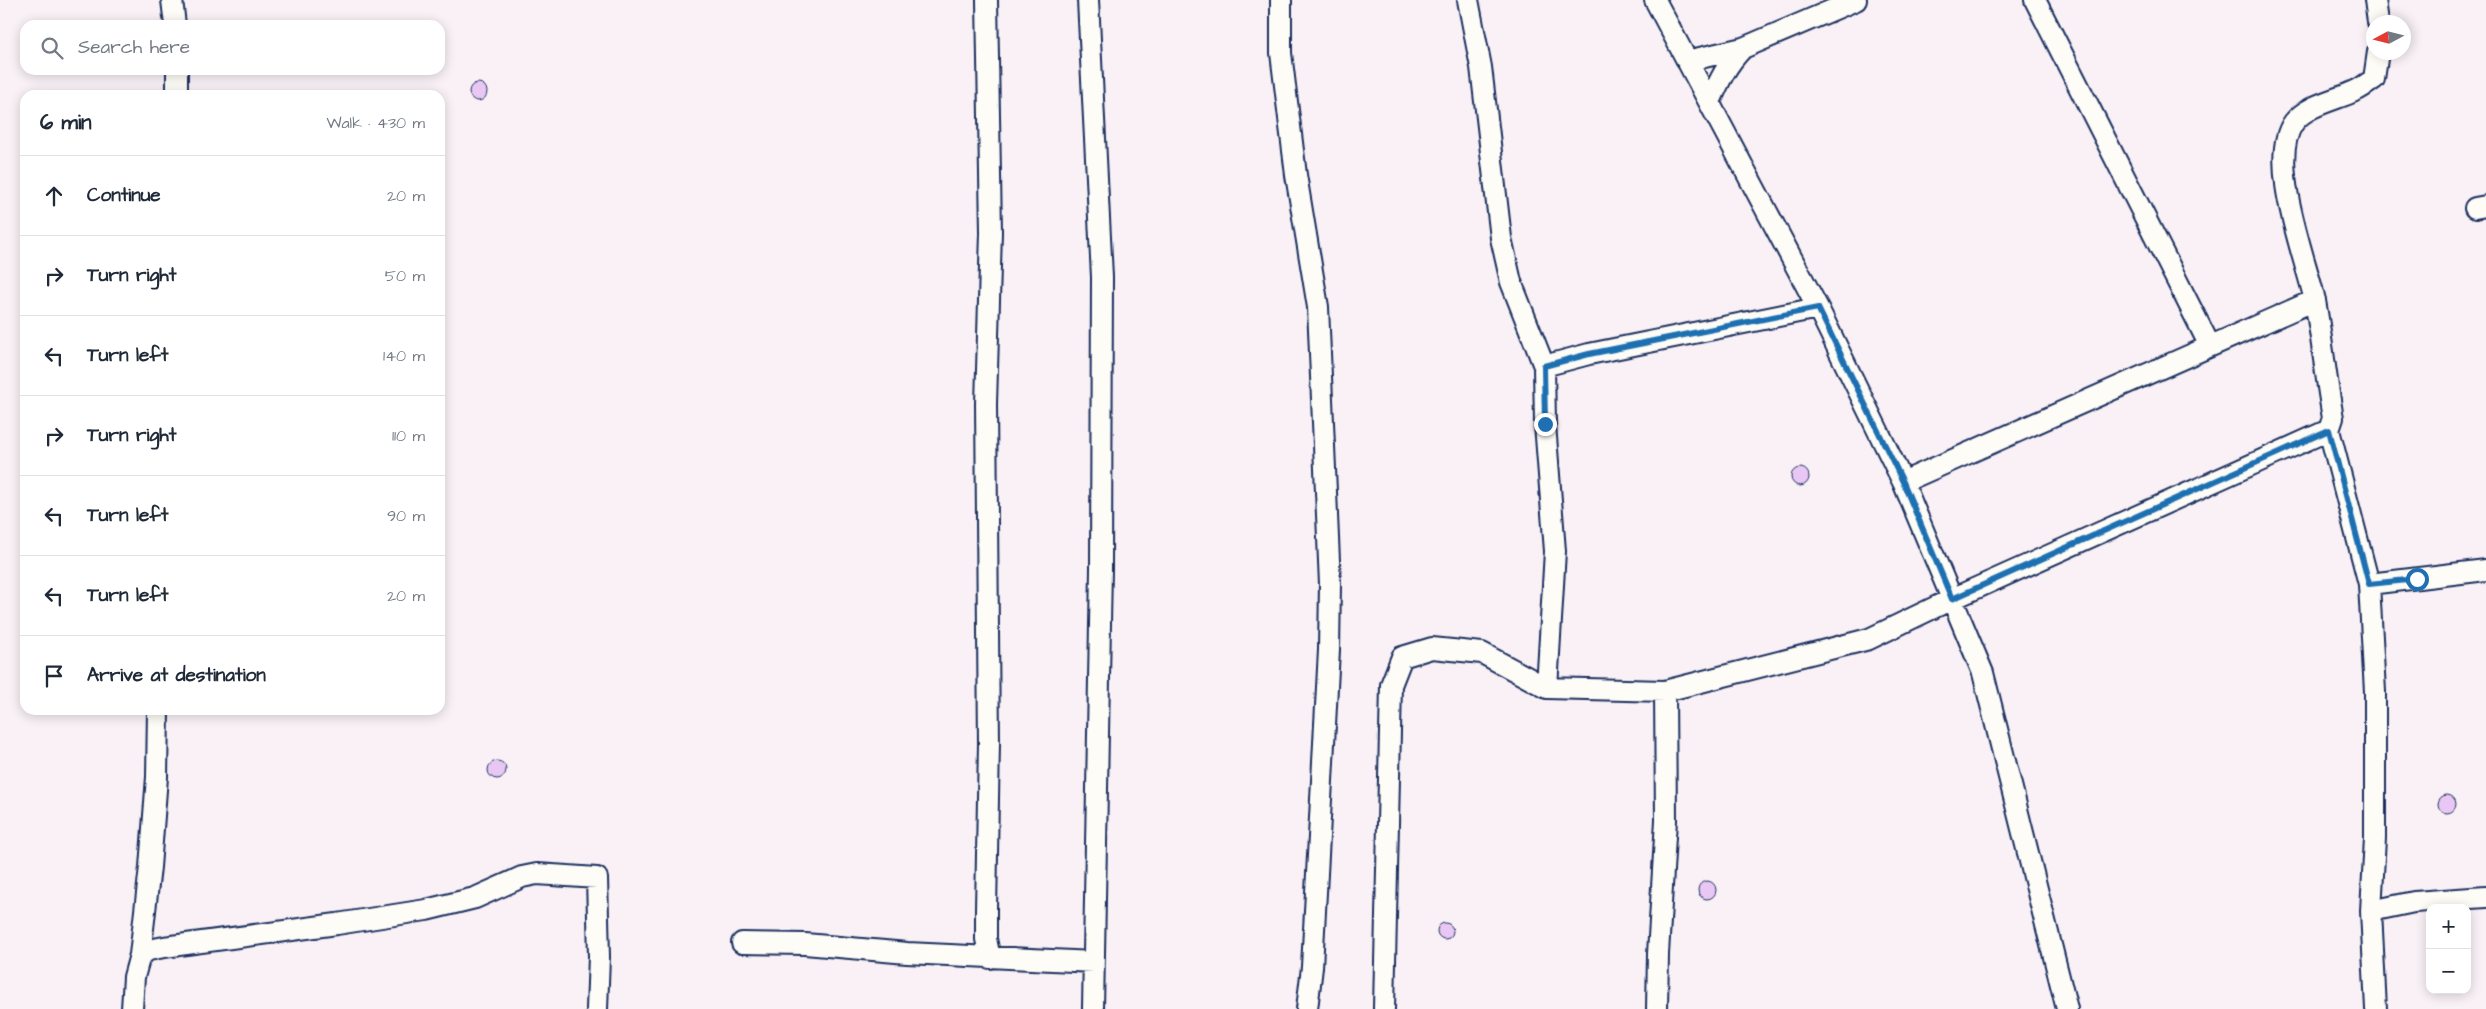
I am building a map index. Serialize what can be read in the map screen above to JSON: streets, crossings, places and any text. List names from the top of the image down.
{
  "north": "left",
  "page": {
    "search": "Search here",
    "heading": ["6 min", "Walk · 430 m"],
    "list": [
      ["Continue", "20 m"],
      ["Turn right", "50 m"],
      ["Turn left", "140 m"],
      ["Turn right", "110 m"],
      ["Turn left", "90 m"],
      ["Turn left", "20 m"],
      "Arrive at destination"
    ],
    "map_buttons": ["+", "−"]
  }
}
